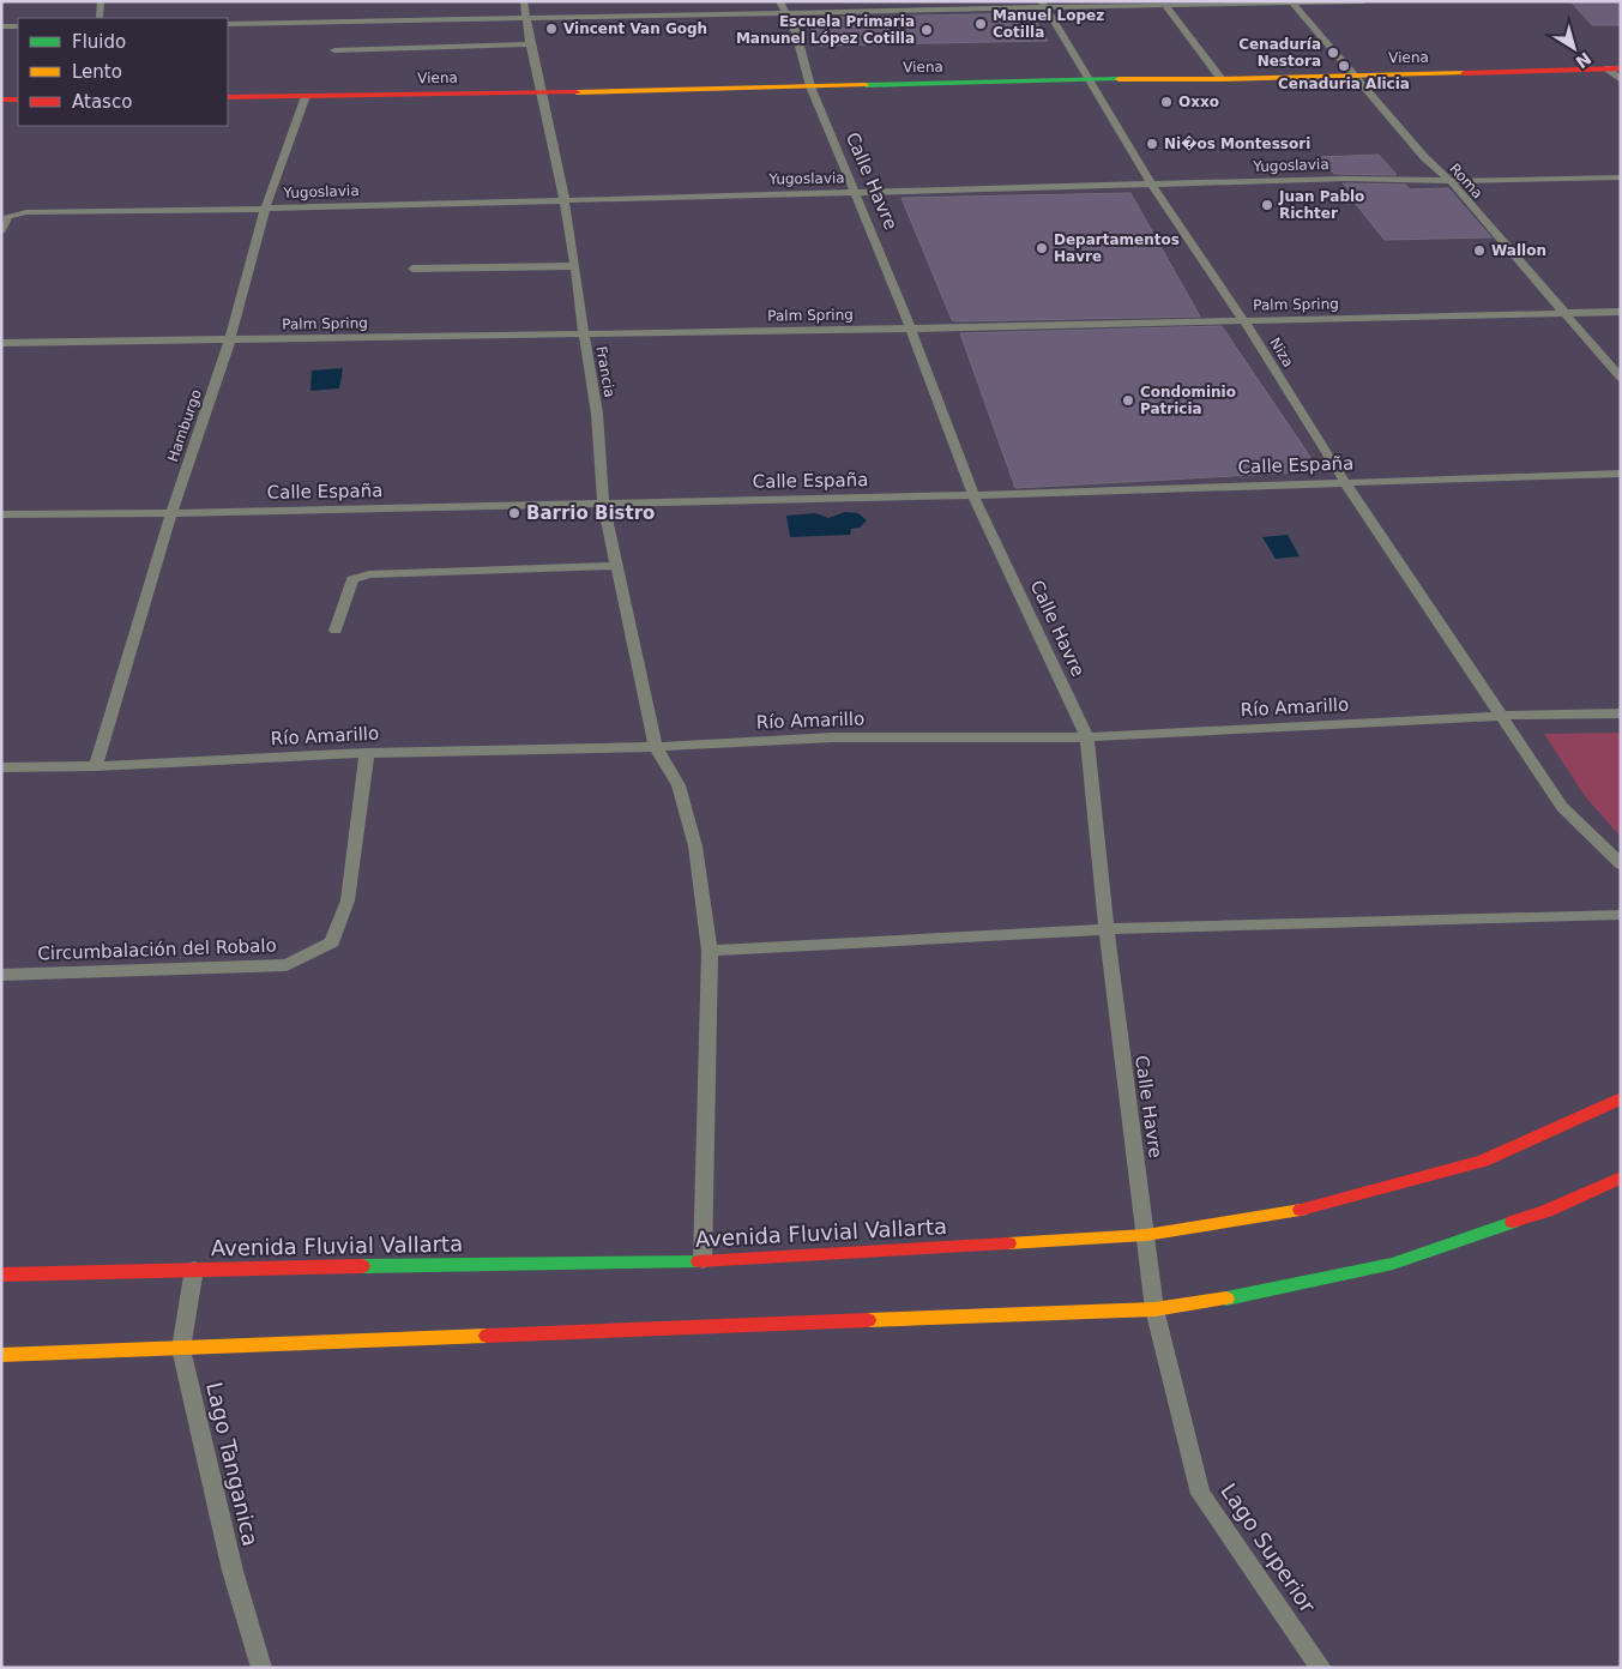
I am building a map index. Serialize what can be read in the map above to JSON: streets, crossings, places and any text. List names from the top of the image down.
{
  "streets": {
    "street": [
      "Viena",
      "Yugoslavia",
      "Calle Havre",
      "Roma",
      "Palm Spring",
      "Niza",
      "Francia",
      "Hamburgo",
      "Calle España",
      "Río Amarillo",
      "Circumbalación del Robalo",
      "Avenida Fluvial Vallarta",
      "Lago Tanganica",
      "Lago Superior"
    ]
  },
  "crossings": [
    ["Viena", "Calle Havre"],
    ["Viena", "Roma"],
    ["Viena", "Niza"],
    ["Viena", "Francia"],
    ["Viena", "Hamburgo"],
    ["Yugoslavia", "Calle Havre"],
    ["Yugoslavia", "Roma"],
    ["Yugoslavia", "Niza"],
    ["Yugoslavia", "Francia"],
    ["Yugoslavia", "Hamburgo"],
    ["Calle Havre", "Palm Spring"],
    ["Calle Havre", "Calle España"],
    ["Calle Havre", "Río Amarillo"],
    ["Calle Havre", "Avenida Fluvial Vallarta"],
    ["Calle Havre", "Lago Superior"],
    ["Roma", "Palm Spring"],
    ["Palm Spring", "Niza"],
    ["Palm Spring", "Francia"],
    ["Palm Spring", "Hamburgo"],
    ["Niza", "Calle España"],
    ["Niza", "Río Amarillo"],
    ["Francia", "Calle España"],
    ["Francia", "Río Amarillo"],
    ["Hamburgo", "Calle España"],
    ["Hamburgo", "Río Amarillo"],
    ["Río Amarillo", "Circumbalación del Robalo"],
    ["Avenida Fluvial Vallarta", "Lago Tanganica"]
  ],
  "places": [
    "Manuel Lopez Cotilla",
    "Vincent Van Gogh",
    "Escuela Primaria Manunel López Cotilla",
    "Cenaduría Nestora",
    "Cenaduria Alicia",
    "Oxxo",
    "Ni�os Montessori",
    "Juan Pablo Richter",
    "Departamentos Havre",
    "Wallon",
    "Condominio Patricia",
    "Barrio Bistro"
  ],
  "legend": ["Fluido", "Lento", "Atasco"],
  "north": "bottom right"
}
